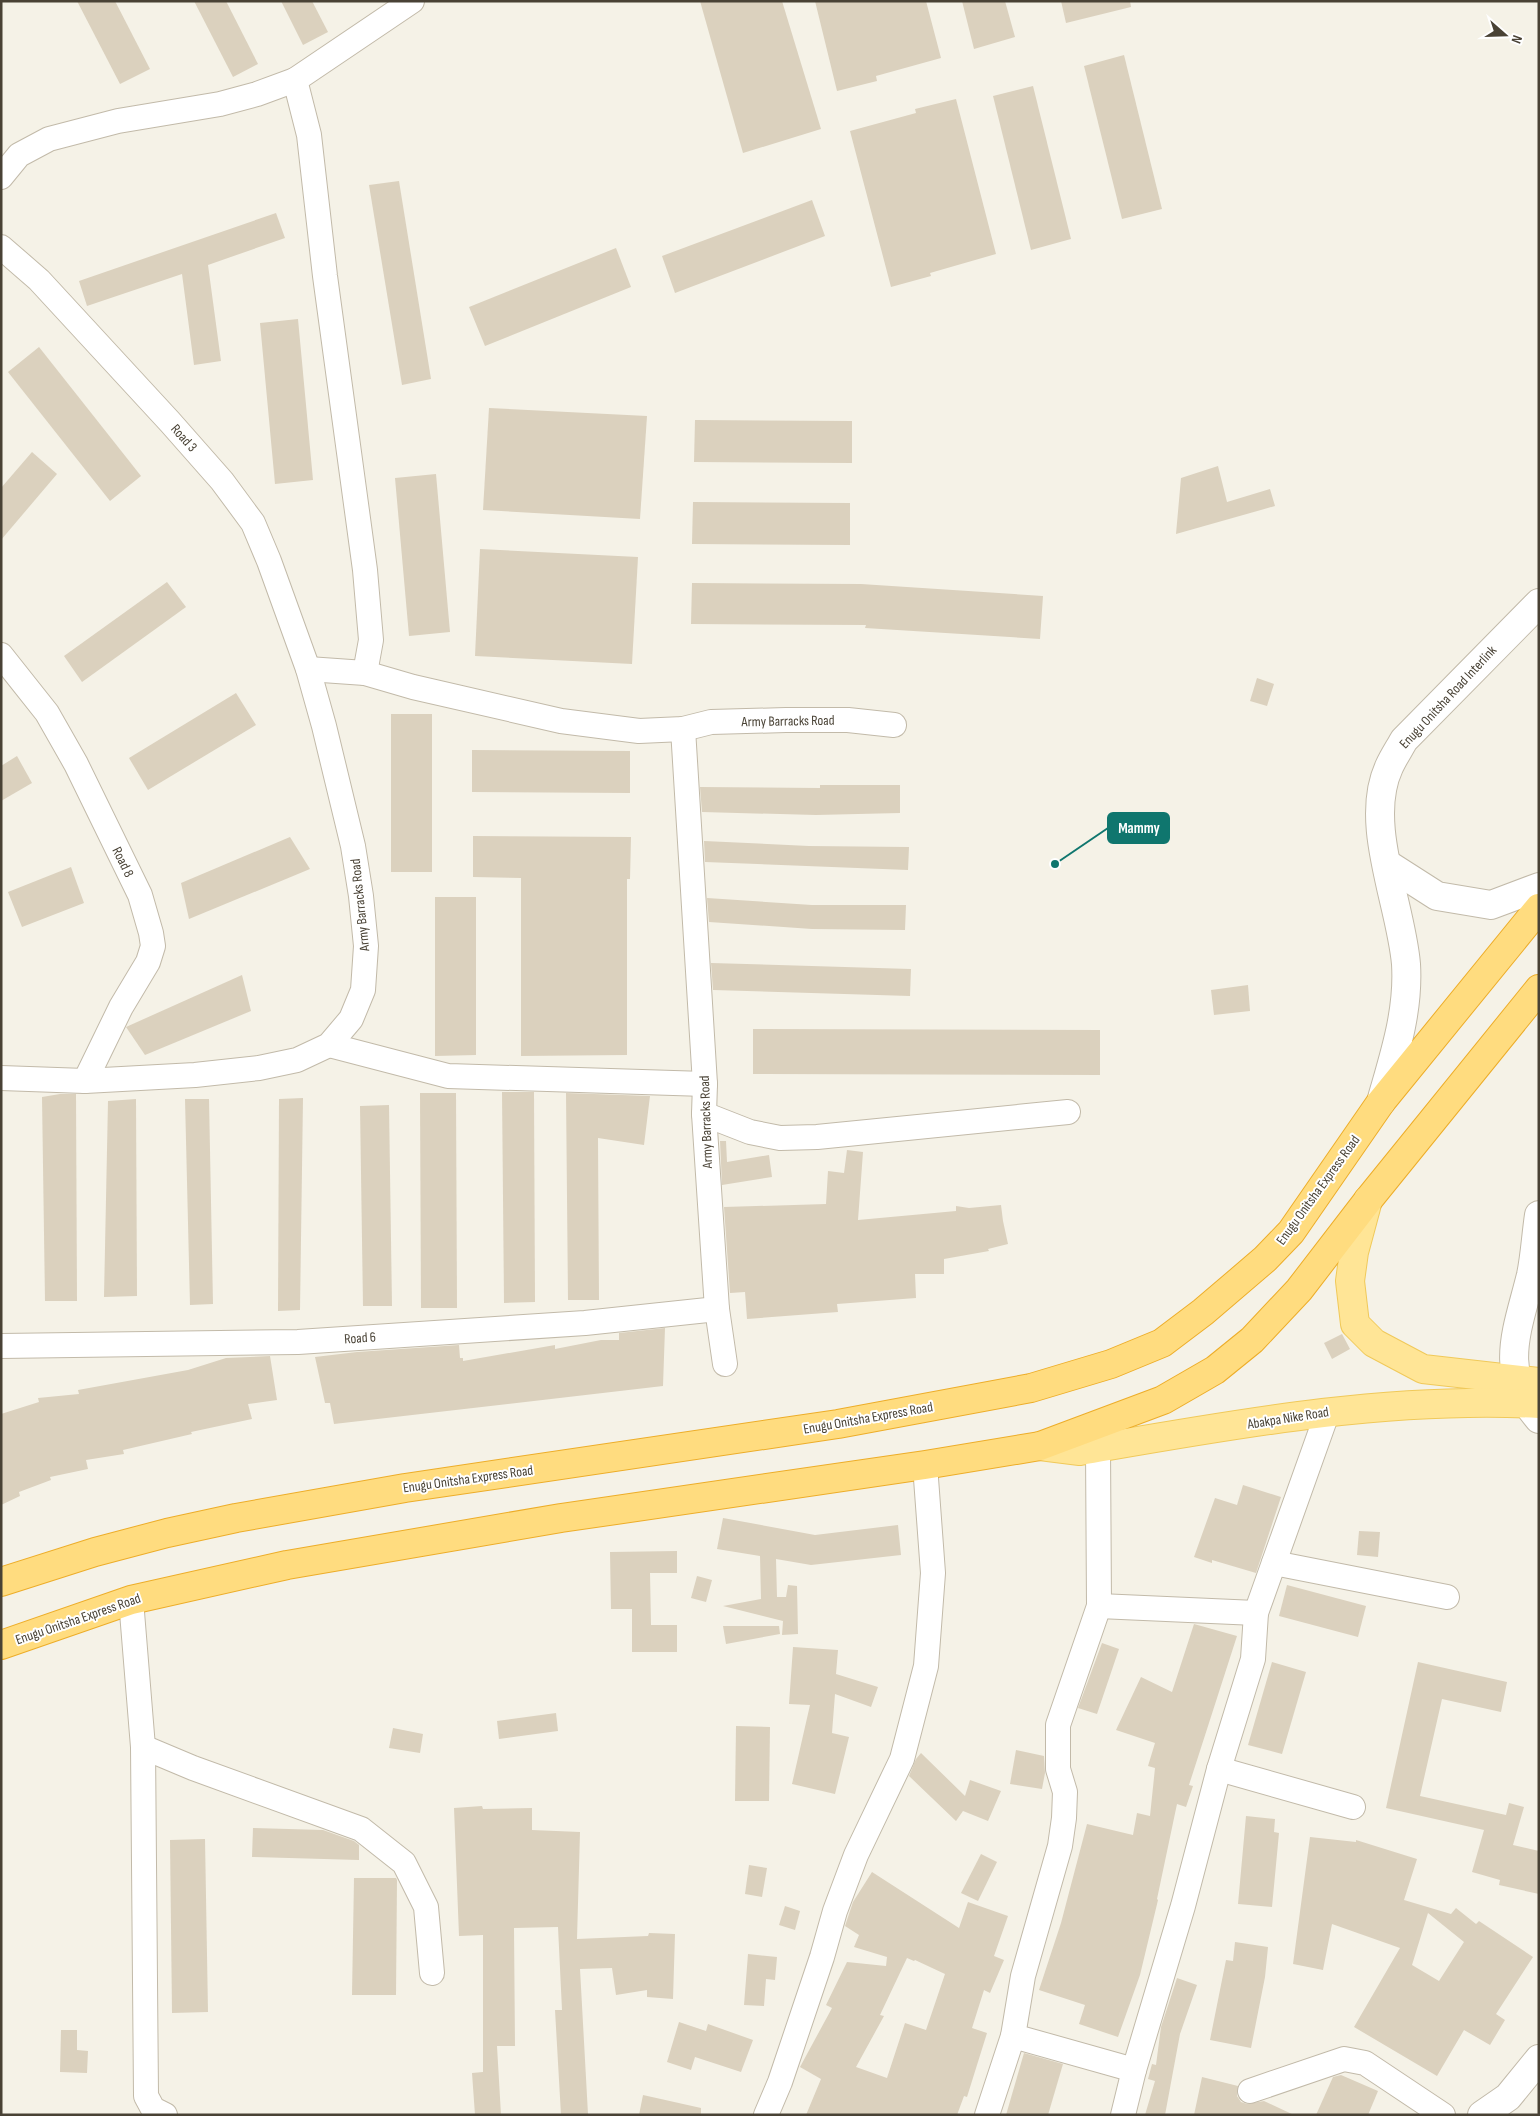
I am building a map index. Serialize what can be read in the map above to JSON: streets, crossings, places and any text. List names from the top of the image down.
{
  "streets": {
    "highway": ["Enugu Onitsha Express Road"],
    "main road": ["Abakpa Nike Road"],
    "street": [
      "Road 3",
      "Enugu Onitsha Road Interlink",
      "Army Barracks Road",
      "Road 8",
      "Road 6"
    ]
  },
  "crossings": [
    ["Road 3", "Army Barracks Road"],
    ["Enugu Onitsha Road Interlink", "Enugu Onitsha Express Road"],
    ["Army Barracks Road", "Road 8"],
    ["Army Barracks Road", "Road 6"],
    ["Enugu Onitsha Express Road", "Abakpa Nike Road"]
  ],
  "places": ["Mammy"],
  "north": "right"
}
